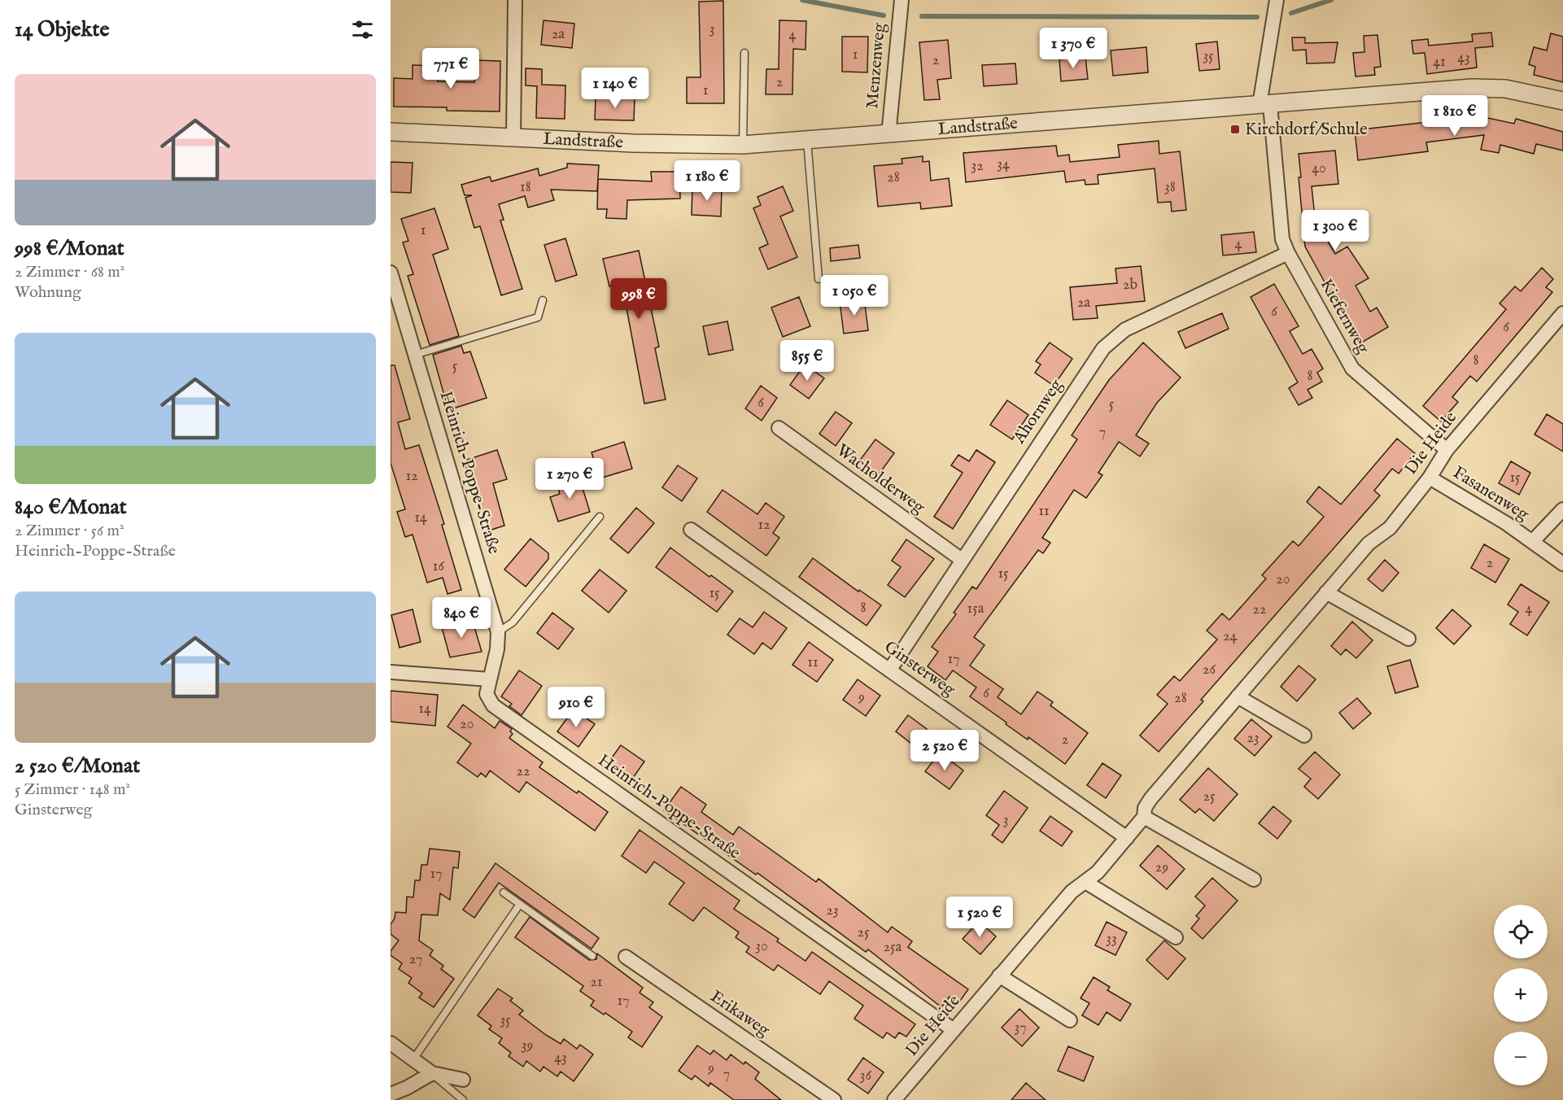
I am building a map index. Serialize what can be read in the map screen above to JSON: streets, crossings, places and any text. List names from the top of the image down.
{
  "streets": {
    "street": [
      "Menzenweg",
      "Landstraße",
      "Kiefernweg",
      "Ahornweg",
      "Die Heide",
      "Heinrich-Poppe-Straße",
      "Wacholderweg",
      "Fasanenweg",
      "Ginsterweg",
      "Erikaweg"
    ]
  },
  "crossings": [
    ["Menzenweg", "Landstraße"],
    ["Landstraße", "Kiefernweg"],
    ["Kiefernweg", "Ahornweg"],
    ["Kiefernweg", "Die Heide"],
    ["Ahornweg", "Wacholderweg"],
    ["Ahornweg", "Ginsterweg"],
    ["Die Heide", "Heinrich-Poppe-Straße"],
    ["Die Heide", "Fasanenweg"],
    ["Die Heide", "Ginsterweg"]
  ],
  "places": {
    "transit": ["Kirchdorf/Schule"]
  },
  "house_numbers": [
    "3",
    "2a",
    "4",
    "1",
    "35",
    "43",
    "2",
    "41",
    "2",
    "1",
    "34",
    "32",
    "40",
    "28",
    "18",
    "38",
    "1",
    "4",
    "2b",
    "2a",
    "6",
    "6",
    "8",
    "5",
    "8",
    "6",
    "5",
    "7",
    "12",
    "15",
    "11",
    "14",
    "12",
    "2",
    "16",
    "15",
    "20",
    "15",
    "8",
    "15a",
    "4",
    "22",
    "24",
    "17",
    "11",
    "26",
    "6",
    "9",
    "28",
    "14",
    "20",
    "23",
    "2",
    "22",
    "25",
    "3",
    "29",
    "17",
    "23",
    "25",
    "33",
    "30",
    "25a",
    "27",
    "21",
    "17",
    "35",
    "37",
    "39",
    "43",
    "9",
    "7",
    "36"
  ],
  "page": {
    "heading": "14 Objekte",
    "price": [
      "1 370 €",
      "771 €",
      "1 140 €",
      "1 810 €",
      "1 180 €",
      "1 300 €",
      "1 050 €",
      "998 €",
      "855 €",
      "1 270 €",
      "840 €",
      "910 €",
      "2 520 €",
      "1 520 €"
    ],
    "list": [
      {
        "name": "998 €/Monat",
        "note": "2 Zimmer · 68 m² · Wohnung"
      },
      {
        "name": "840 €/Monat",
        "note": "2 Zimmer · 56 m² · Heinrich-Poppe-Straße"
      },
      {
        "name": "2 520 €/Monat",
        "note": "5 Zimmer · 148 m² · Ginsterweg"
      }
    ],
    "map_buttons": ["+", "−"]
  }
}
